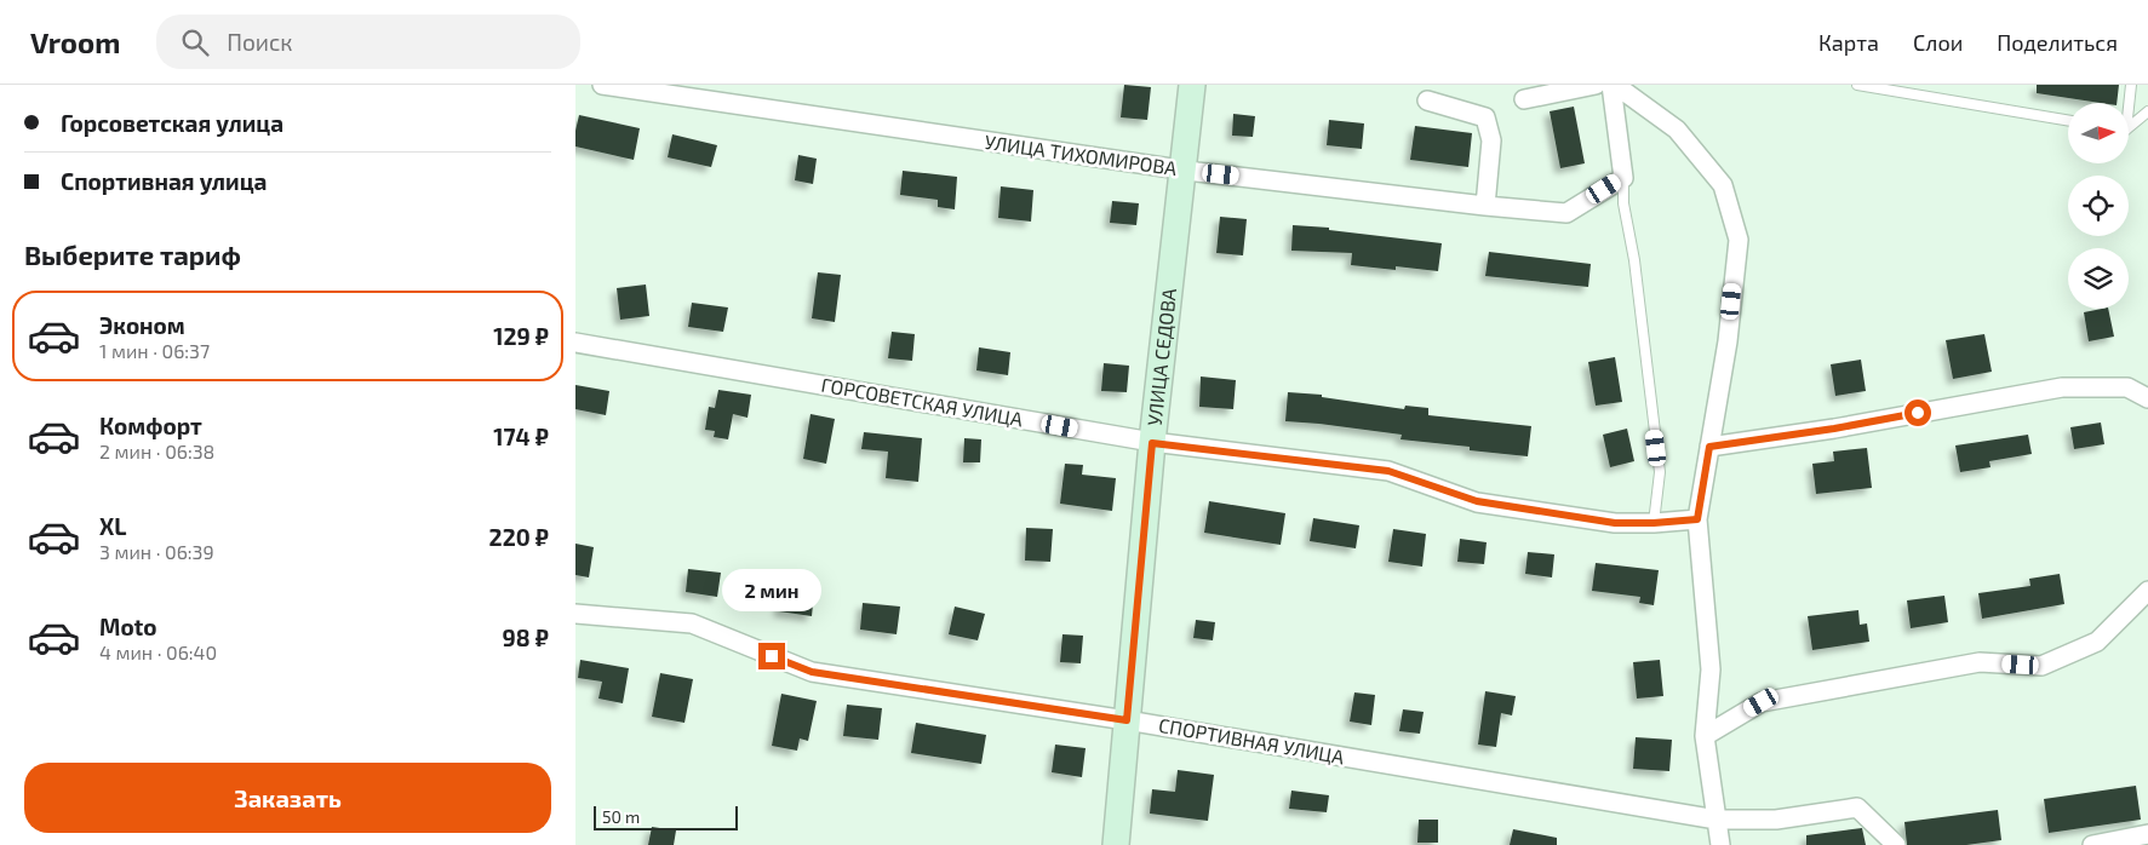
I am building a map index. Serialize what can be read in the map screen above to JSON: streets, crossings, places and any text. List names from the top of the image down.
{
  "streets": {
    "street": [
      "УЛИЦА ТИХОМИРОВА",
      "УЛИЦА СЕДОВА",
      "ГОРСОВЕТСКАЯ УЛИЦА",
      "СПОРТИВНАЯ УЛИЦА"
    ]
  },
  "crossings": [
    ["УЛИЦА ТИХОМИРОВА", "УЛИЦА СЕДОВА"],
    ["УЛИЦА СЕДОВА", "ГОРСОВЕТСКАЯ УЛИЦА"],
    ["УЛИЦА СЕДОВА", "СПОРТИВНАЯ УЛИЦА"]
  ],
  "scale_bar": "50 m",
  "north": "right",
  "page": {
    "header": "Vroom",
    "search": "Поиск",
    "nav": ["Карта", "Слои", "Поделиться"],
    "banner": ["Горсоветская улица", "Спортивная улица"],
    "heading": "Выберите тариф",
    "list": [
      {
        "name": "Эконом",
        "note": "1 мин · 06:37",
        "value": "129 ₽"
      },
      {
        "name": "Комфорт",
        "note": "2 мин · 06:38",
        "value": "174 ₽"
      },
      {
        "name": "XL",
        "note": "3 мин · 06:39",
        "value": "220 ₽"
      },
      {
        "name": "Moto",
        "note": "4 мин · 06:40",
        "value": "98 ₽"
      }
    ],
    "bubble": "2 мин",
    "buttons": "Заказать",
    "scale": "50 m"
  }
}
